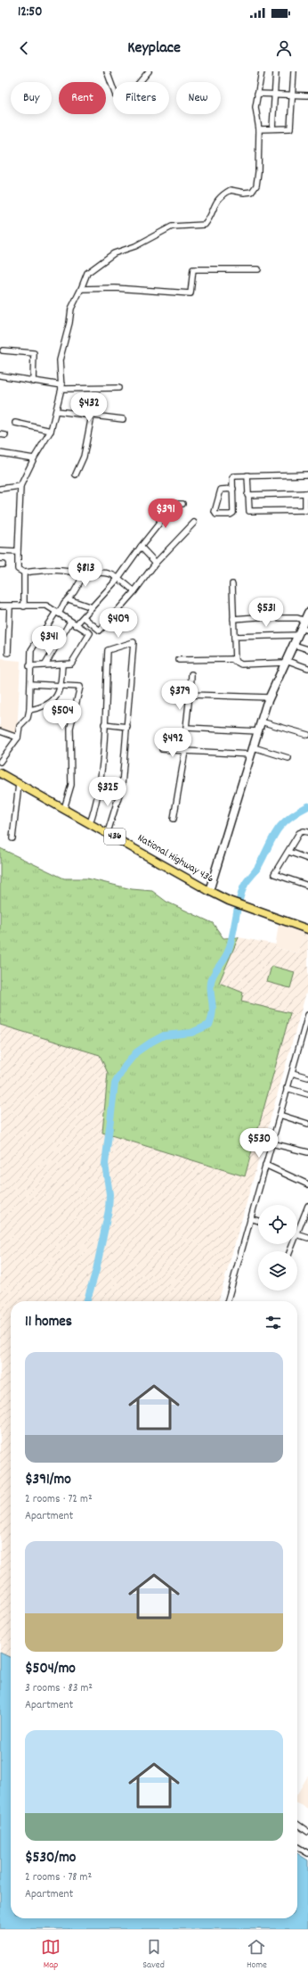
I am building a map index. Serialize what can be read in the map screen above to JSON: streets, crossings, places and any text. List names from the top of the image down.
{
  "streets": {
    "main road": ["436", "National Highway 436"]
  },
  "page": {
    "status": "12:50",
    "header": "Keyplace",
    "chip": [
      "Buy",
      "Rent",
      "Filters",
      "New"
    ],
    "price": [
      "$432",
      "$391",
      "$813",
      "$531",
      "$409",
      "$341",
      "$379",
      "$504",
      "$492",
      "$325",
      "$530"
    ],
    "heading": "11 homes",
    "list": [
      {
        "name": "$391/mo",
        "note": "2 rooms · 72 m² · Apartment"
      },
      {
        "name": "$504/mo",
        "note": "3 rooms · 83 m² · Apartment"
      },
      {
        "name": "$530/mo",
        "note": "2 rooms · 78 m² · Apartment"
      }
    ],
    "tabs": ["Map", "Saved", "Home"]
  }
}
